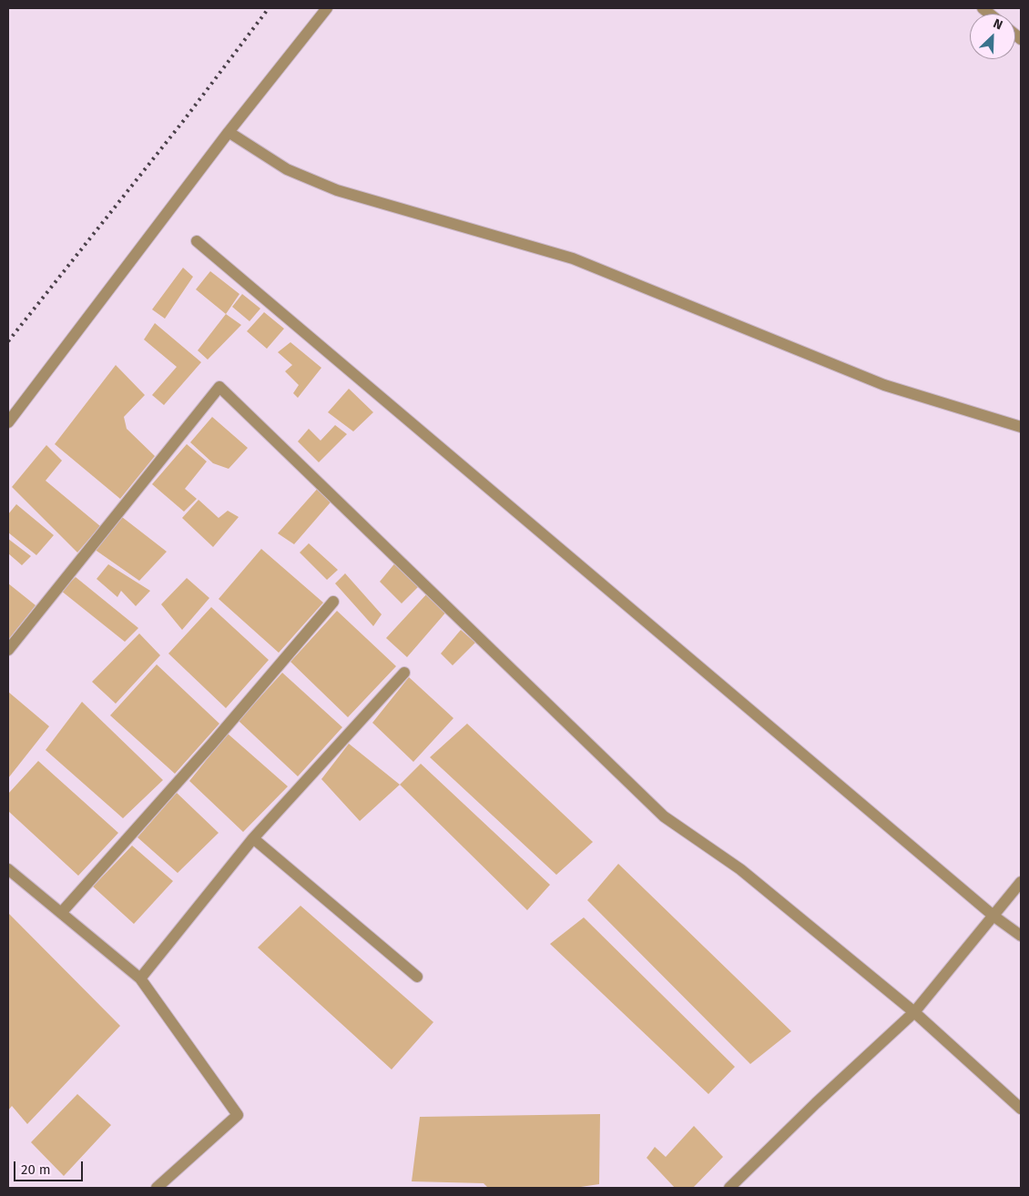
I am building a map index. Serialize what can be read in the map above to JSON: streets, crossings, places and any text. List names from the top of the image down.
{
  "scale_bar": "20 m",
  "north": "top right"
}
